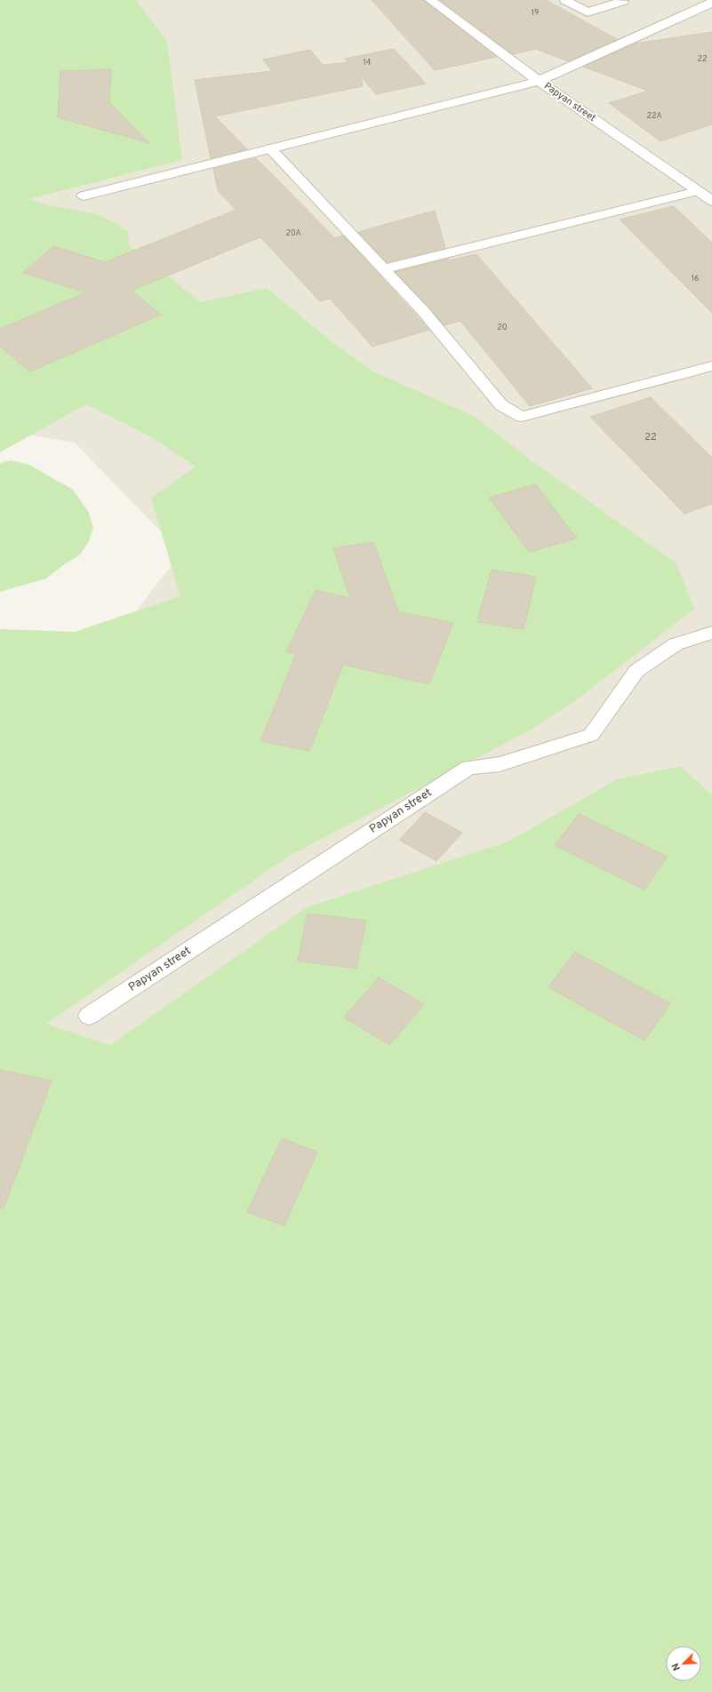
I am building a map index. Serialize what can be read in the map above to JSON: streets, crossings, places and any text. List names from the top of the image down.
{
  "streets": {
    "street": ["Papyan street"]
  },
  "house_numbers": [
    "19",
    "22",
    "14",
    "22A",
    "20A",
    "16",
    "20",
    "22"
  ],
  "north": "bottom left"
}
